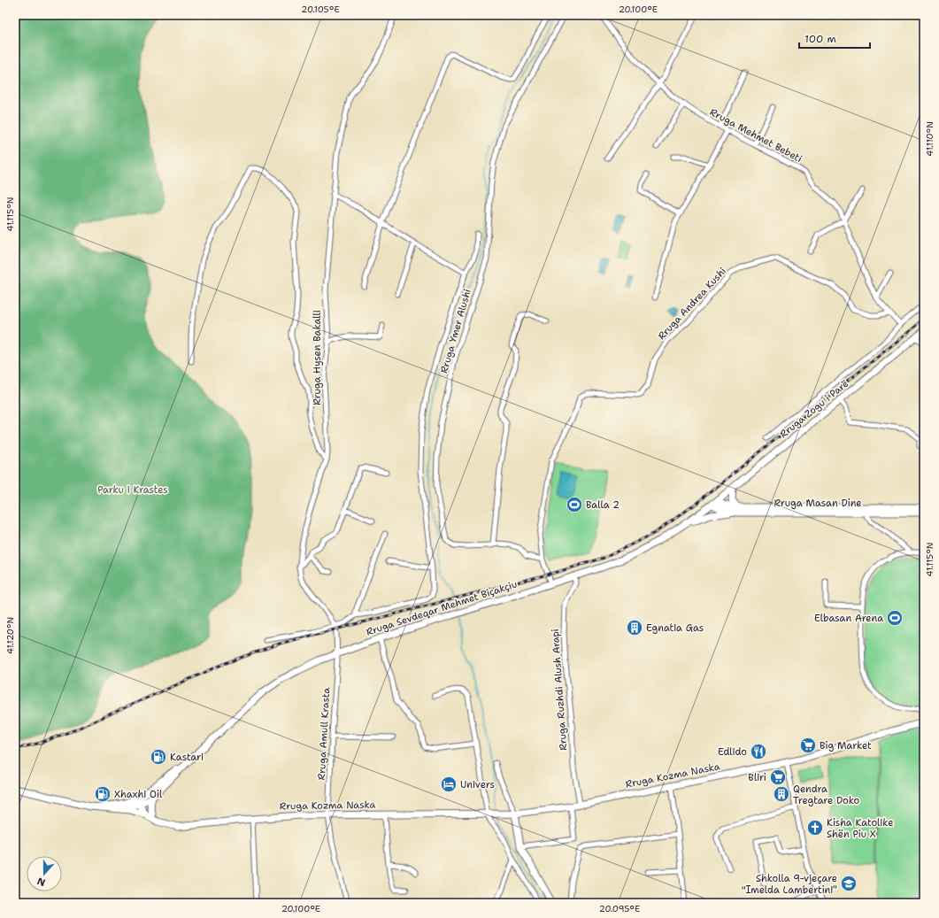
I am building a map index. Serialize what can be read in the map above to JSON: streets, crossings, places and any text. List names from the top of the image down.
{
  "streets": {
    "main road": [
      "Rruga Zogu i Parë",
      "Rruga Masan Dine",
      "Rruga Sevdeqar Mehmet Biçakçiu",
      "Rruga Kozma Naska"
    ],
    "street": [
      "Rruga Mehmet Bebeti",
      "Rruga Andrea Kushi",
      "Rruga Ymer Alushi",
      "Rruga Hysen Bakalli",
      "Rruga Ruzhdi Alush Arapi",
      "Rruga Amull Krasta"
    ]
  },
  "crossings": [
    ["Rruga Mehmet Bebeti", "Rruga Andrea Kushi"],
    ["Rruga Andrea Kushi", "Rruga Ymer Alushi"],
    ["Rruga Hysen Bakalli", "Rruga Sevdeqar Mehmet Biçakçiu"],
    ["Rruga Hysen Bakalli", "Rruga Amull Krasta"],
    ["Rruga Zogu i Parë", "Rruga Masan Dine"],
    ["Rruga Zogu i Parë", "Rruga Sevdeqar Mehmet Biçakçiu"],
    ["Rruga Masan Dine", "Rruga Sevdeqar Mehmet Biçakçiu"],
    ["Rruga Sevdeqar Mehmet Biçakçiu", "Rruga Ruzhdi Alush Arapi"],
    ["Rruga Sevdeqar Mehmet Biçakçiu", "Rruga Amull Krasta"],
    ["Rruga Ruzhdi Alush Arapi", "Rruga Kozma Naska"],
    ["Rruga Amull Krasta", "Rruga Kozma Naska"]
  ],
  "parks": ["Parku i Krastes"],
  "places": {
    "sports": ["Balla 2", "Elbasan Arena"],
    "building": ["Egnatia Gas", "Qendra Tregtare Doko"],
    "supermarket": ["Big Market", "Bliri"],
    "restaurant": ["Edlido"],
    "fuel station": ["Kastari", "Xhaxhi Oil"],
    "hotel": ["Univers"],
    "church": ["Kisha Katolike Shën Piu X"],
    "school or university": ["Shkolla 9-vjeçare \"Imelda Lambertini\""]
  },
  "scale_bar": "100 m",
  "north": "bottom",
  "coordinates": [
    "20.105°E",
    "20.100°E",
    "41.110°N",
    "41.115°N",
    "41.120°N",
    "20.095°E"
  ]
}
